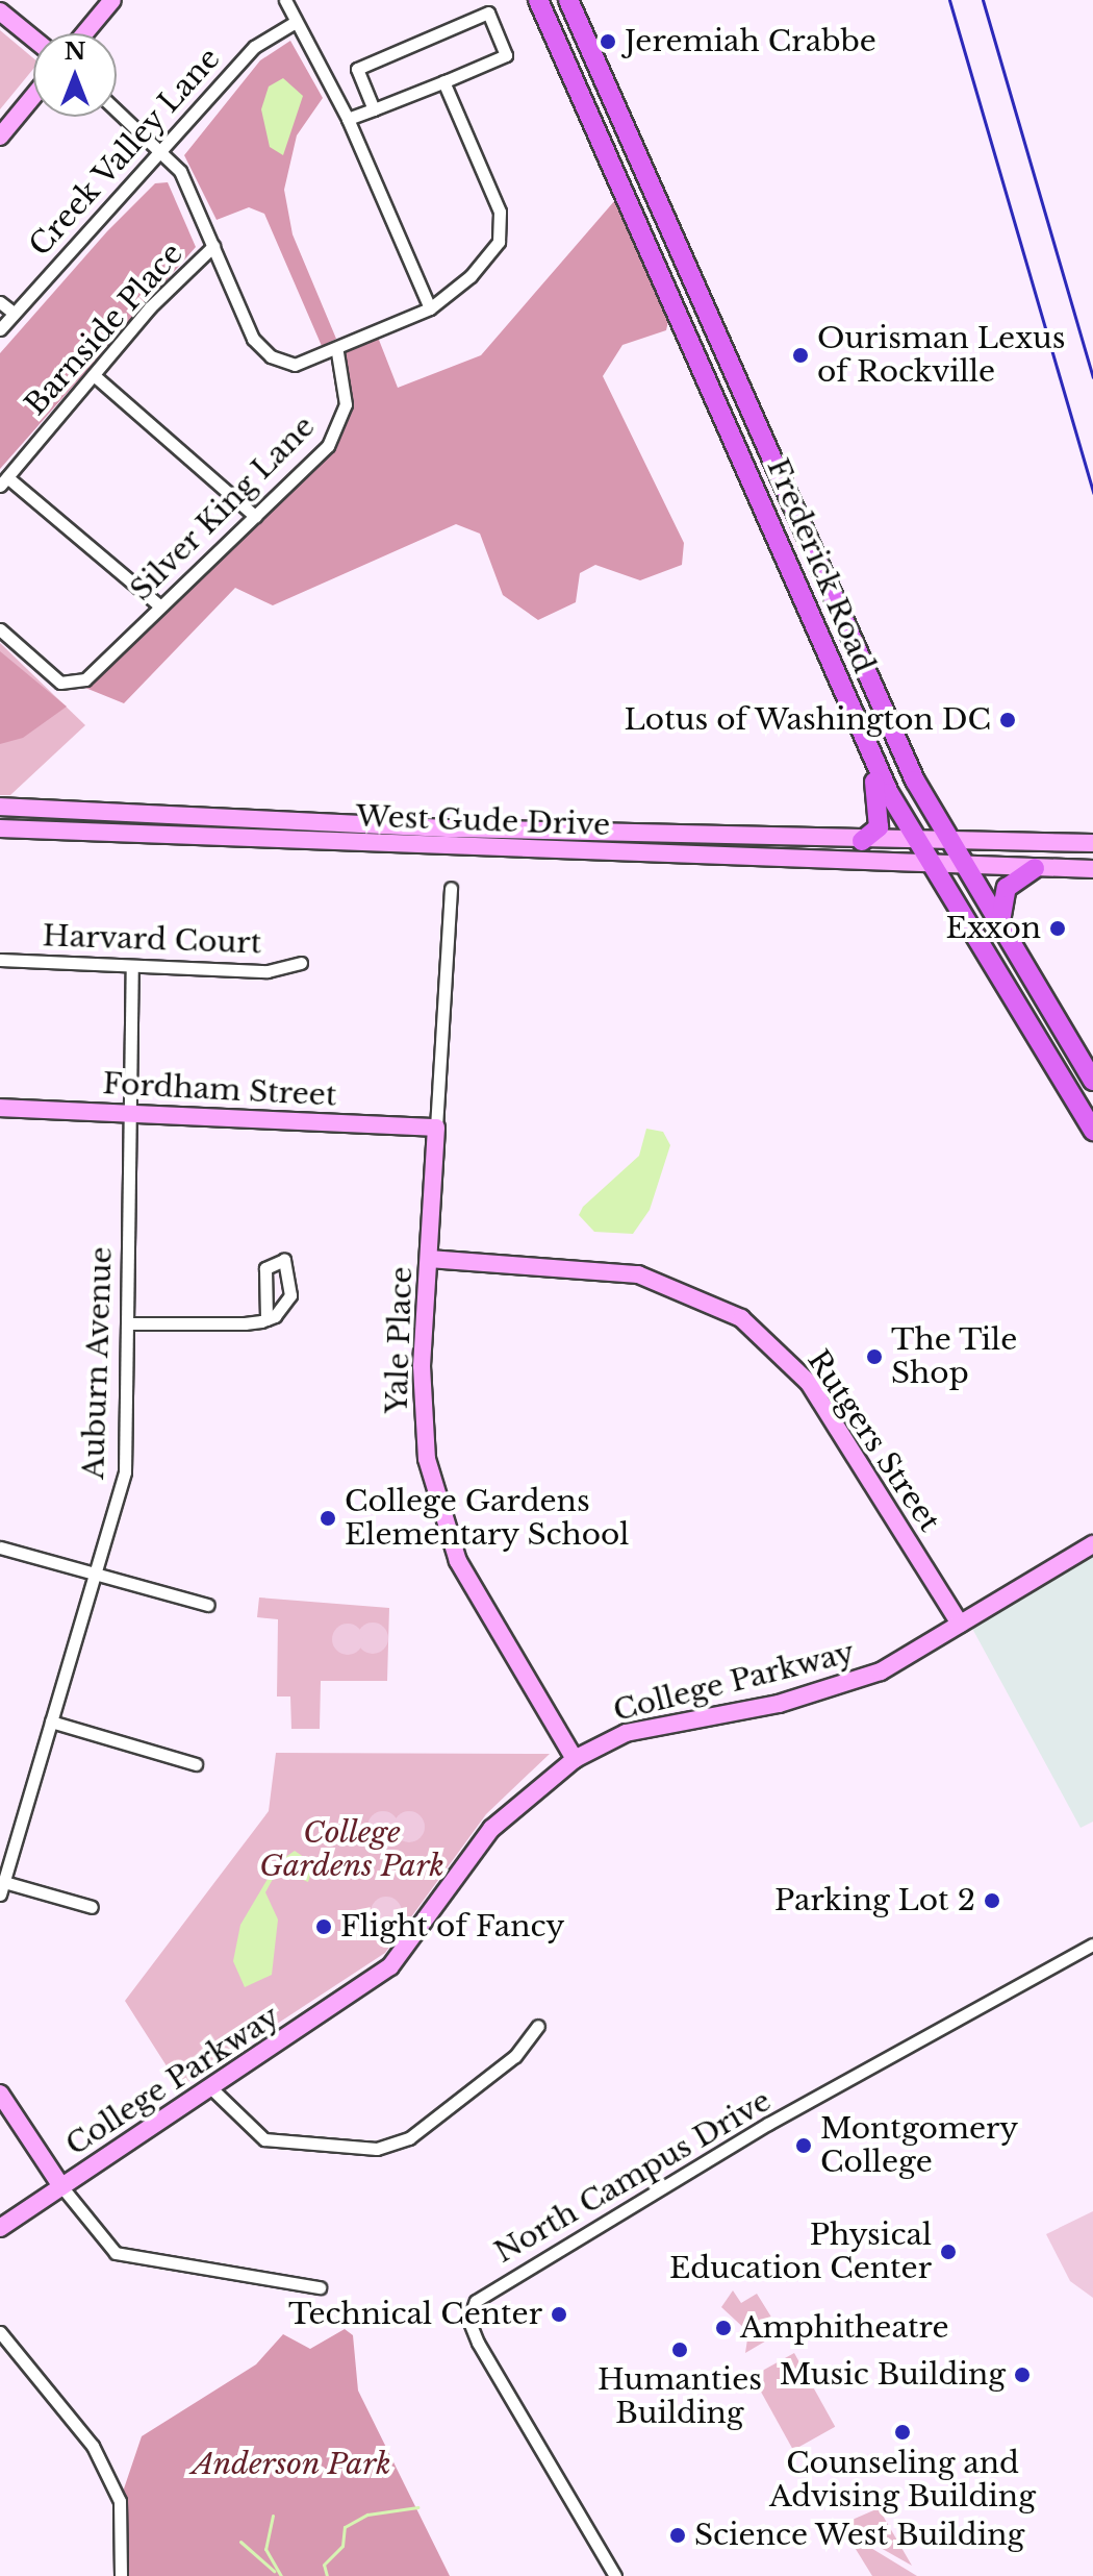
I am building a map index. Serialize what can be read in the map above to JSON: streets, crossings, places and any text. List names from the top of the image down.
{
  "streets": {
    "main road": ["Frederick Road"],
    "street": [
      "Creek Valley Lane",
      "Barnside Place",
      "Silver King Lane",
      "West Gude Drive",
      "Harvard Court",
      "Fordham Street",
      "Yale Place",
      "Auburn Avenue",
      "Rutgers Street",
      "College Parkway",
      "North Campus Drive"
    ]
  },
  "crossings": [
    ["Frederick Road", "West Gude Drive"],
    ["Harvard Court", "Auburn Avenue"],
    ["Fordham Street", "Yale Place"],
    ["Fordham Street", "Auburn Avenue"],
    ["Yale Place", "Rutgers Street"],
    ["Yale Place", "College Parkway"],
    ["Rutgers Street", "College Parkway"]
  ],
  "parks": ["College Gardens Park", "Anderson Park"],
  "places": [
    "Jeremiah Crabbe",
    "Ourisman Lexus of Rockville",
    "Lotus of Washington DC",
    "Exxon",
    "The Tile Shop",
    "College Gardens Elementary School",
    "Parking Lot 2",
    "Flight of Fancy",
    "Montgomery College",
    "Physical Education Center",
    "Technical Center",
    "Amphitheatre",
    "Humanties Building",
    "Music Building",
    "Counseling and Advising Building",
    "Science West Building"
  ],
  "north": "top"
}
